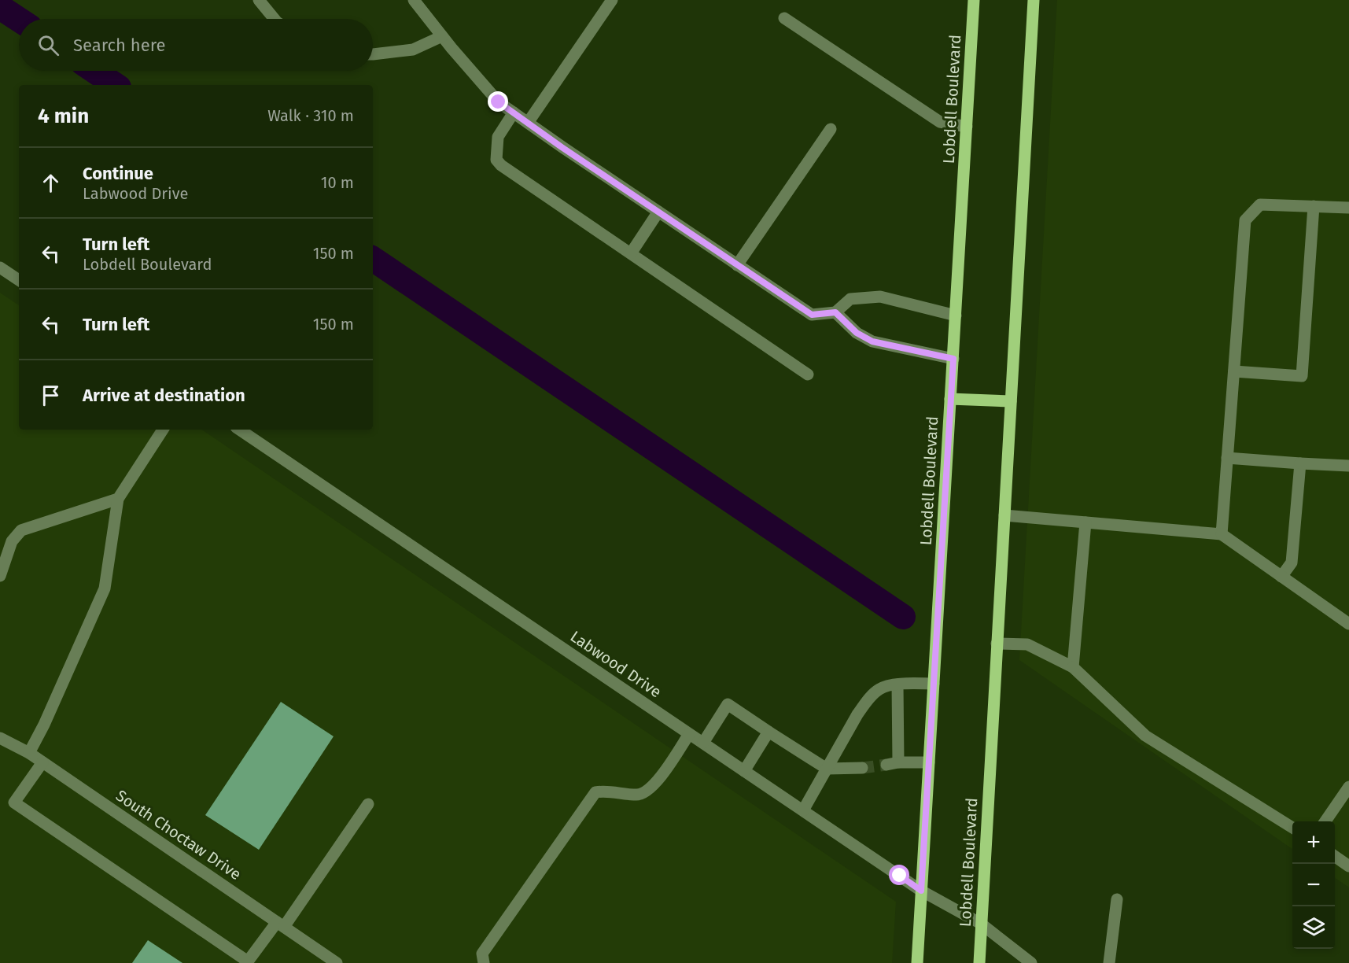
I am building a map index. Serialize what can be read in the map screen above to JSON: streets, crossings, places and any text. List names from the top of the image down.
{
  "streets": {
    "main road": ["Lobdell Boulevard"],
    "street": ["Labwood Drive", "South Choctaw Drive"]
  },
  "crossings": [
    ["Lobdell Boulevard", "Labwood Drive"]
  ],
  "page": {
    "search": "Search here",
    "heading": ["4 min", "Walk · 310 m"],
    "list": [
      ["Continue", "Labwood Drive", "10 m"],
      ["Turn left", "Lobdell Boulevard", "150 m"],
      ["Turn left", "150 m"],
      "Arrive at destination"
    ],
    "map_buttons": ["+", "−"]
  }
}
